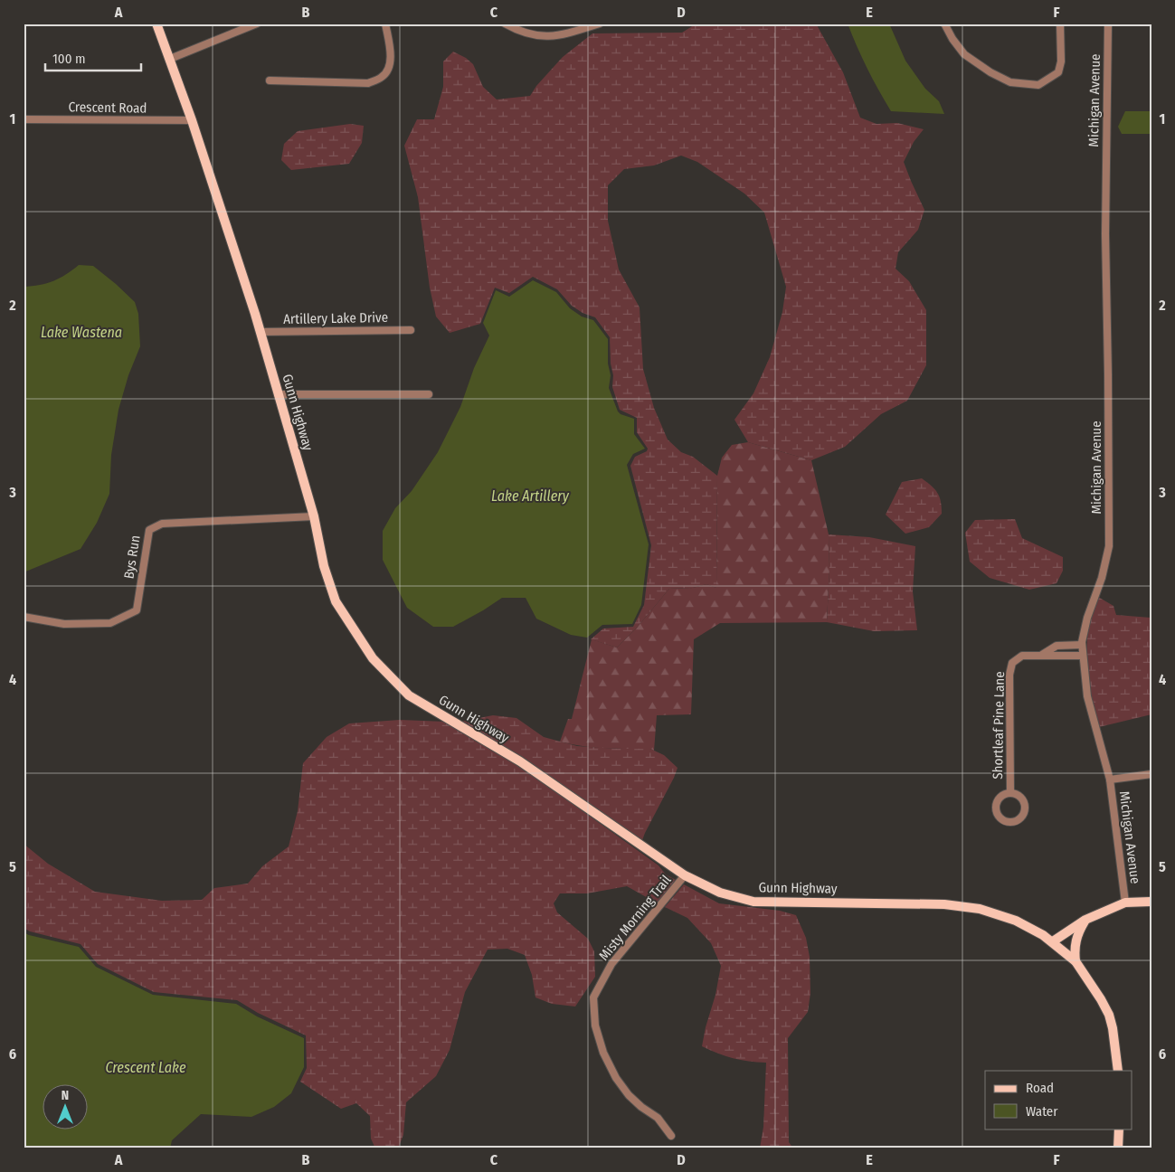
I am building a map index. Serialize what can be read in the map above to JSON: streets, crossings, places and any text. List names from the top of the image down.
{
  "streets": {
    "main road": ["Gunn Highway"],
    "street": [
      "Michigan Avenue",
      "Crescent Road",
      "Artillery Lake Drive",
      "Bys Run",
      "Shortleaf Pine Lane",
      "Misty Morning Trail"
    ]
  },
  "crossings": [
    ["Michigan Avenue", "Shortleaf Pine Lane"],
    ["Crescent Road", "Gunn Highway"],
    ["Artillery Lake Drive", "Gunn Highway"],
    ["Gunn Highway", "Bys Run"],
    ["Gunn Highway", "Misty Morning Trail"]
  ],
  "water": ["Lake Wastena", "Lake Artillery", "Crescent Lake"],
  "legend": ["Road", "Water"],
  "scale_bar": "100 m",
  "north": "top",
  "grid": {
    "columns": [
      "A",
      "B",
      "C",
      "D",
      "E",
      "F"
    ],
    "rows": [
      "1",
      "2",
      "3",
      "4",
      "5",
      "6"
    ]
  }
}
